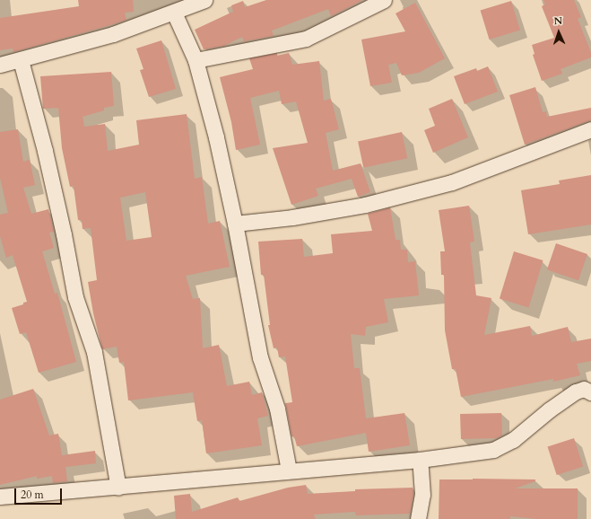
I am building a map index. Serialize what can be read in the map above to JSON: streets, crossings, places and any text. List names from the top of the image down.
{
  "scale_bar": "20 m",
  "north": "top"
}
